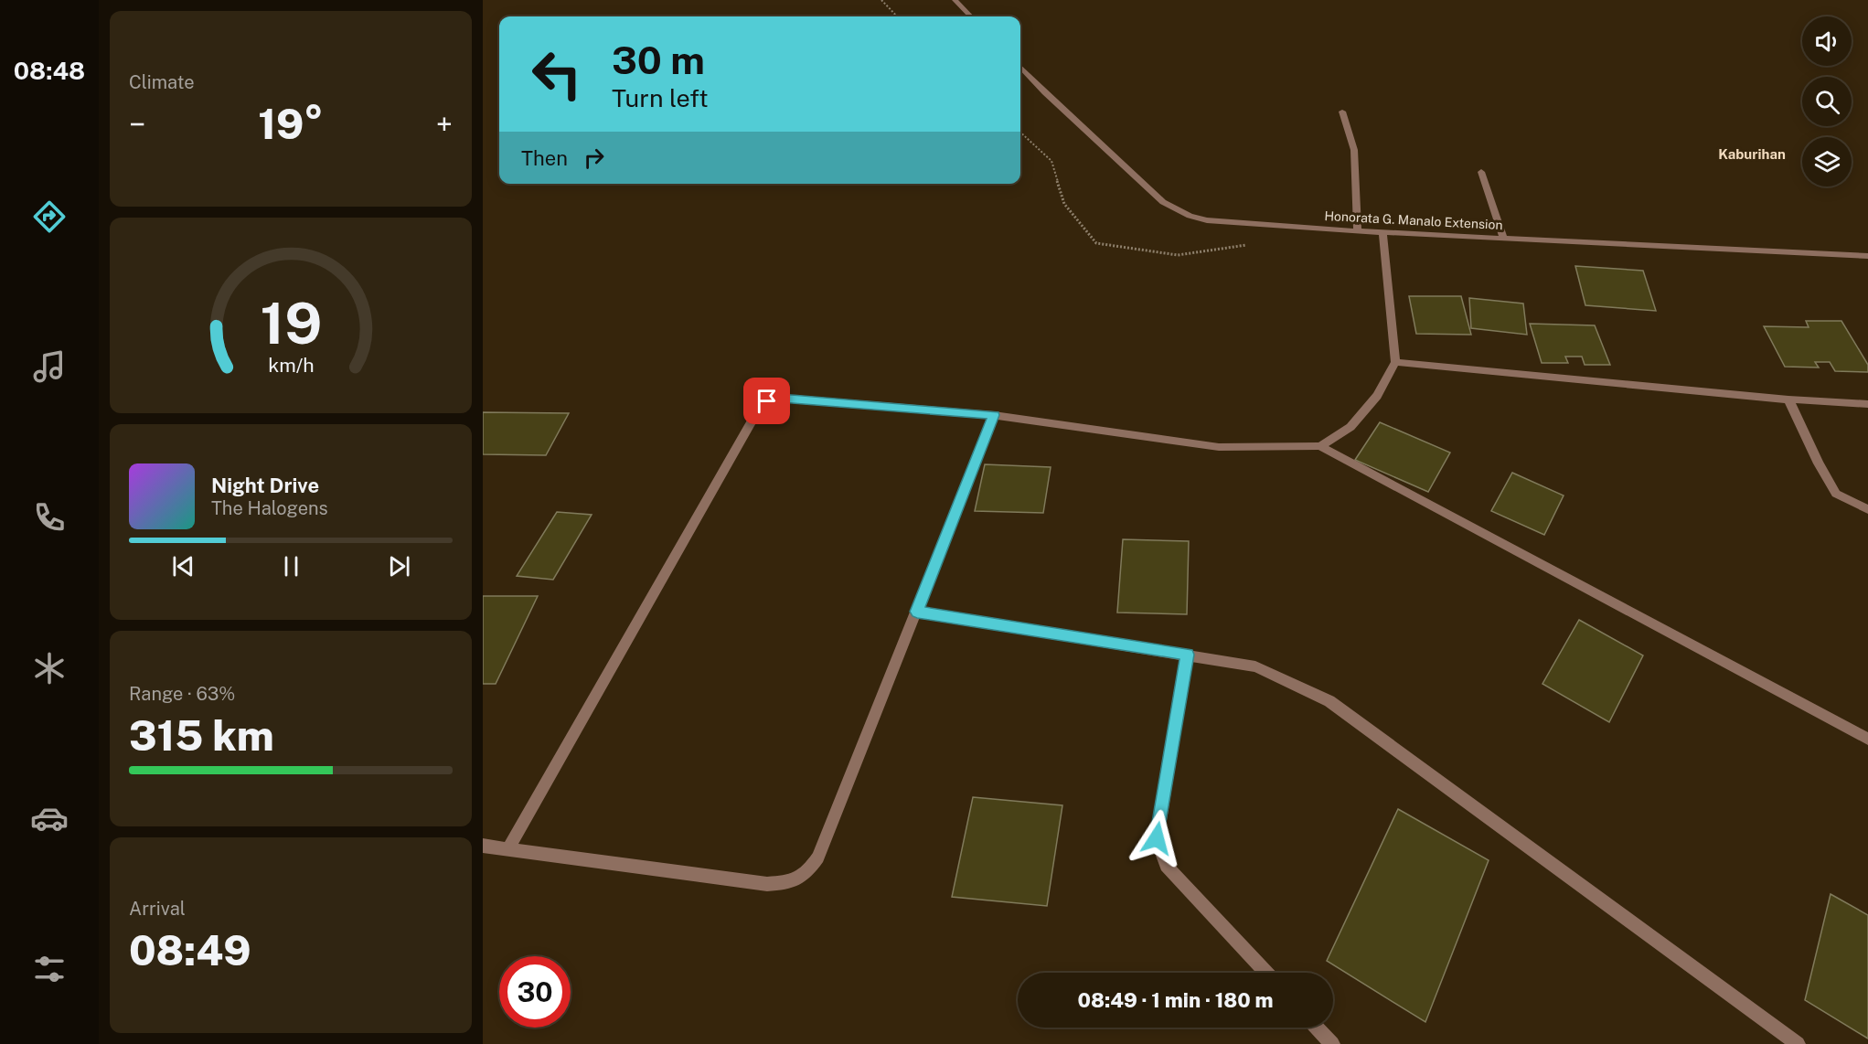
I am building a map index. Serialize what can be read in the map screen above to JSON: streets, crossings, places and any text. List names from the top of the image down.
{
  "streets": {
    "street": ["Honorata G. Manalo Extension"]
  },
  "districts": ["Kaburihan"],
  "page": {
    "tabs": "08:48",
    "tile": [
      "Climate",
      ["Range · 63%", "315 km"],
      ["Arrival", "08:49"]
    ],
    "turn": ["30 m", "Turn left"],
    "heat": ["−", "19°", "+"],
    "then": "Then",
    "song": ["Night Drive", "The Halogens"],
    "limit": "30",
    "trip": "08:49 · 1 min · 180 m",
    "gauge": ["19", "km/h"]
  }
}
